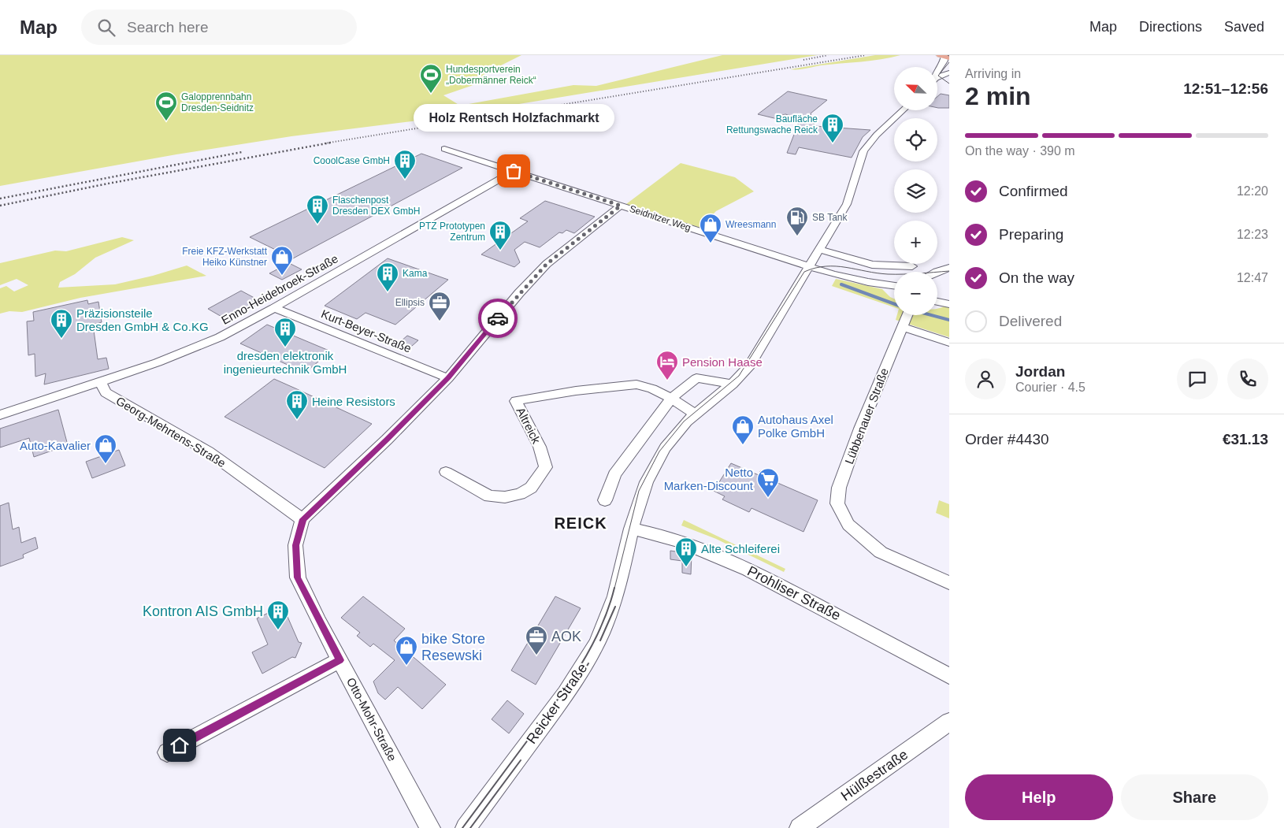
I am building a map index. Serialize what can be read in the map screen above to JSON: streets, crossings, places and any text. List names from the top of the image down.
{
  "streets": {
    "street": [
      "Seidnitzer Weg",
      "Enno-Heidebroek-Straße",
      "Kurt-Beyer-Straße",
      "Lübbenauer Straße",
      "Altreick",
      "Georg-Mehrtens-Straße",
      "Prohliser Straße",
      "Reicker Straße",
      "Otto-Mohr-Straße",
      "Hülßestraße"
    ]
  },
  "crossings": [
    ["Seidnitzer Weg", "Enno-Heidebroek-Straße"],
    ["Enno-Heidebroek-Straße", "Kurt-Beyer-Straße"],
    ["Enno-Heidebroek-Straße", "Georg-Mehrtens-Straße"],
    ["Georg-Mehrtens-Straße", "Otto-Mohr-Straße"],
    ["Prohliser Straße", "Reicker Straße"]
  ],
  "districts": ["REICK"],
  "places": {
    "sports": ["Hundesportverein „Dobermänner Reick“", "Galopprennbahn Dresden-Seidnitz"],
    "building": [
      "Baufläche Rettungswache Reick",
      "CooolCase GmbH",
      "Flaschenpost Dresden DEX GmbH",
      "PTZ Prototypen Zentrum",
      "Kama",
      "Präzisionsteile Dresden GmbH & Co.KG",
      "dresden elektronik ingenieurtechnik GmbH",
      "Heine Resistors",
      "Alte Schleiferei",
      "Kontron AIS GmbH"
    ],
    "other": ["Holz Rentsch Holzfachmarkt"],
    "fuel station": ["SB Tank"],
    "shop": [
      "Wreesmann",
      "Freie KFZ-Werkstatt Heiko Künstner",
      "Autohaus Axel Polke GmbH",
      "Auto-Kavalier",
      "bike Store Resewski"
    ],
    "office": ["Ellipsis", "AOK"],
    "hotel": ["Pension Haase"],
    "supermarket": ["Netto Marken-Discount"]
  },
  "north": "top left",
  "page": {
    "header": "Map",
    "search": "Search here",
    "nav": ["Map", "Directions", "Saved"],
    "heading": ["2 min", "Arriving in", "12:51–12:56"],
    "panel": [
      "Jordan",
      "Courier · 4.5",
      "Order #4430",
      "€31.13"
    ],
    "map_buttons": ["+", "−"],
    "bubble": "Holz Rentsch Holzfachmarkt",
    "bar": "On the way · 390 m",
    "list": [
      ["Confirmed", "12:20"],
      ["Preparing", "12:23"],
      ["On the way", "12:47"],
      "Delivered"
    ],
    "buttons": ["Help", "Share"]
  }
}
